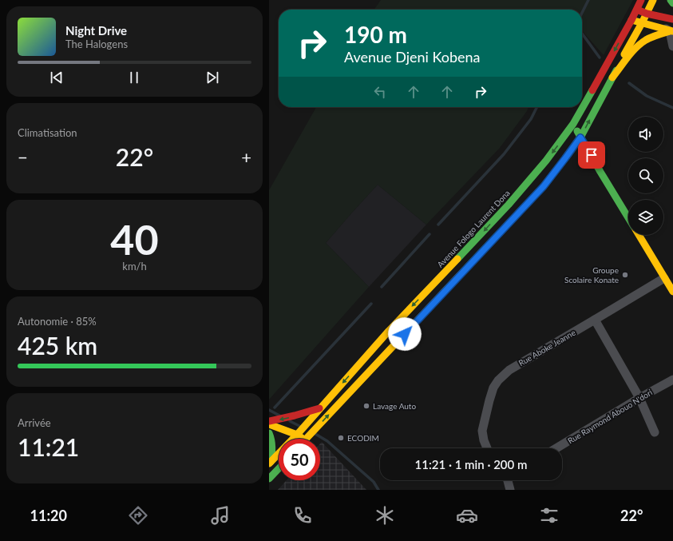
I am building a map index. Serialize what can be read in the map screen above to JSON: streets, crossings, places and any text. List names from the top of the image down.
{
  "streets": {
    "main road": ["Avenue Fologo Laurent Dona"],
    "street": ["Rue Aboke Jeanne", "Rue Raymond Abouo N'dori"]
  },
  "places": ["Groupe Scolaire Konate", "Lavage Auto", "ECODIM"],
  "page": {
    "turn": ["190 m", "Avenue Djeni Kobena"],
    "song": ["Night Drive", "The Halogens"],
    "tile": [
      "Climatisation",
      ["40", "km/h"],
      ["Autonomie · 85%", "425 km"],
      ["Arrivée", "11:21"]
    ],
    "heat": ["−", "22°", "+"],
    "limit": "50",
    "trip": "11:21 · 1 min · 200 m",
    "tabs": ["11:20", "22°"]
  }
}
